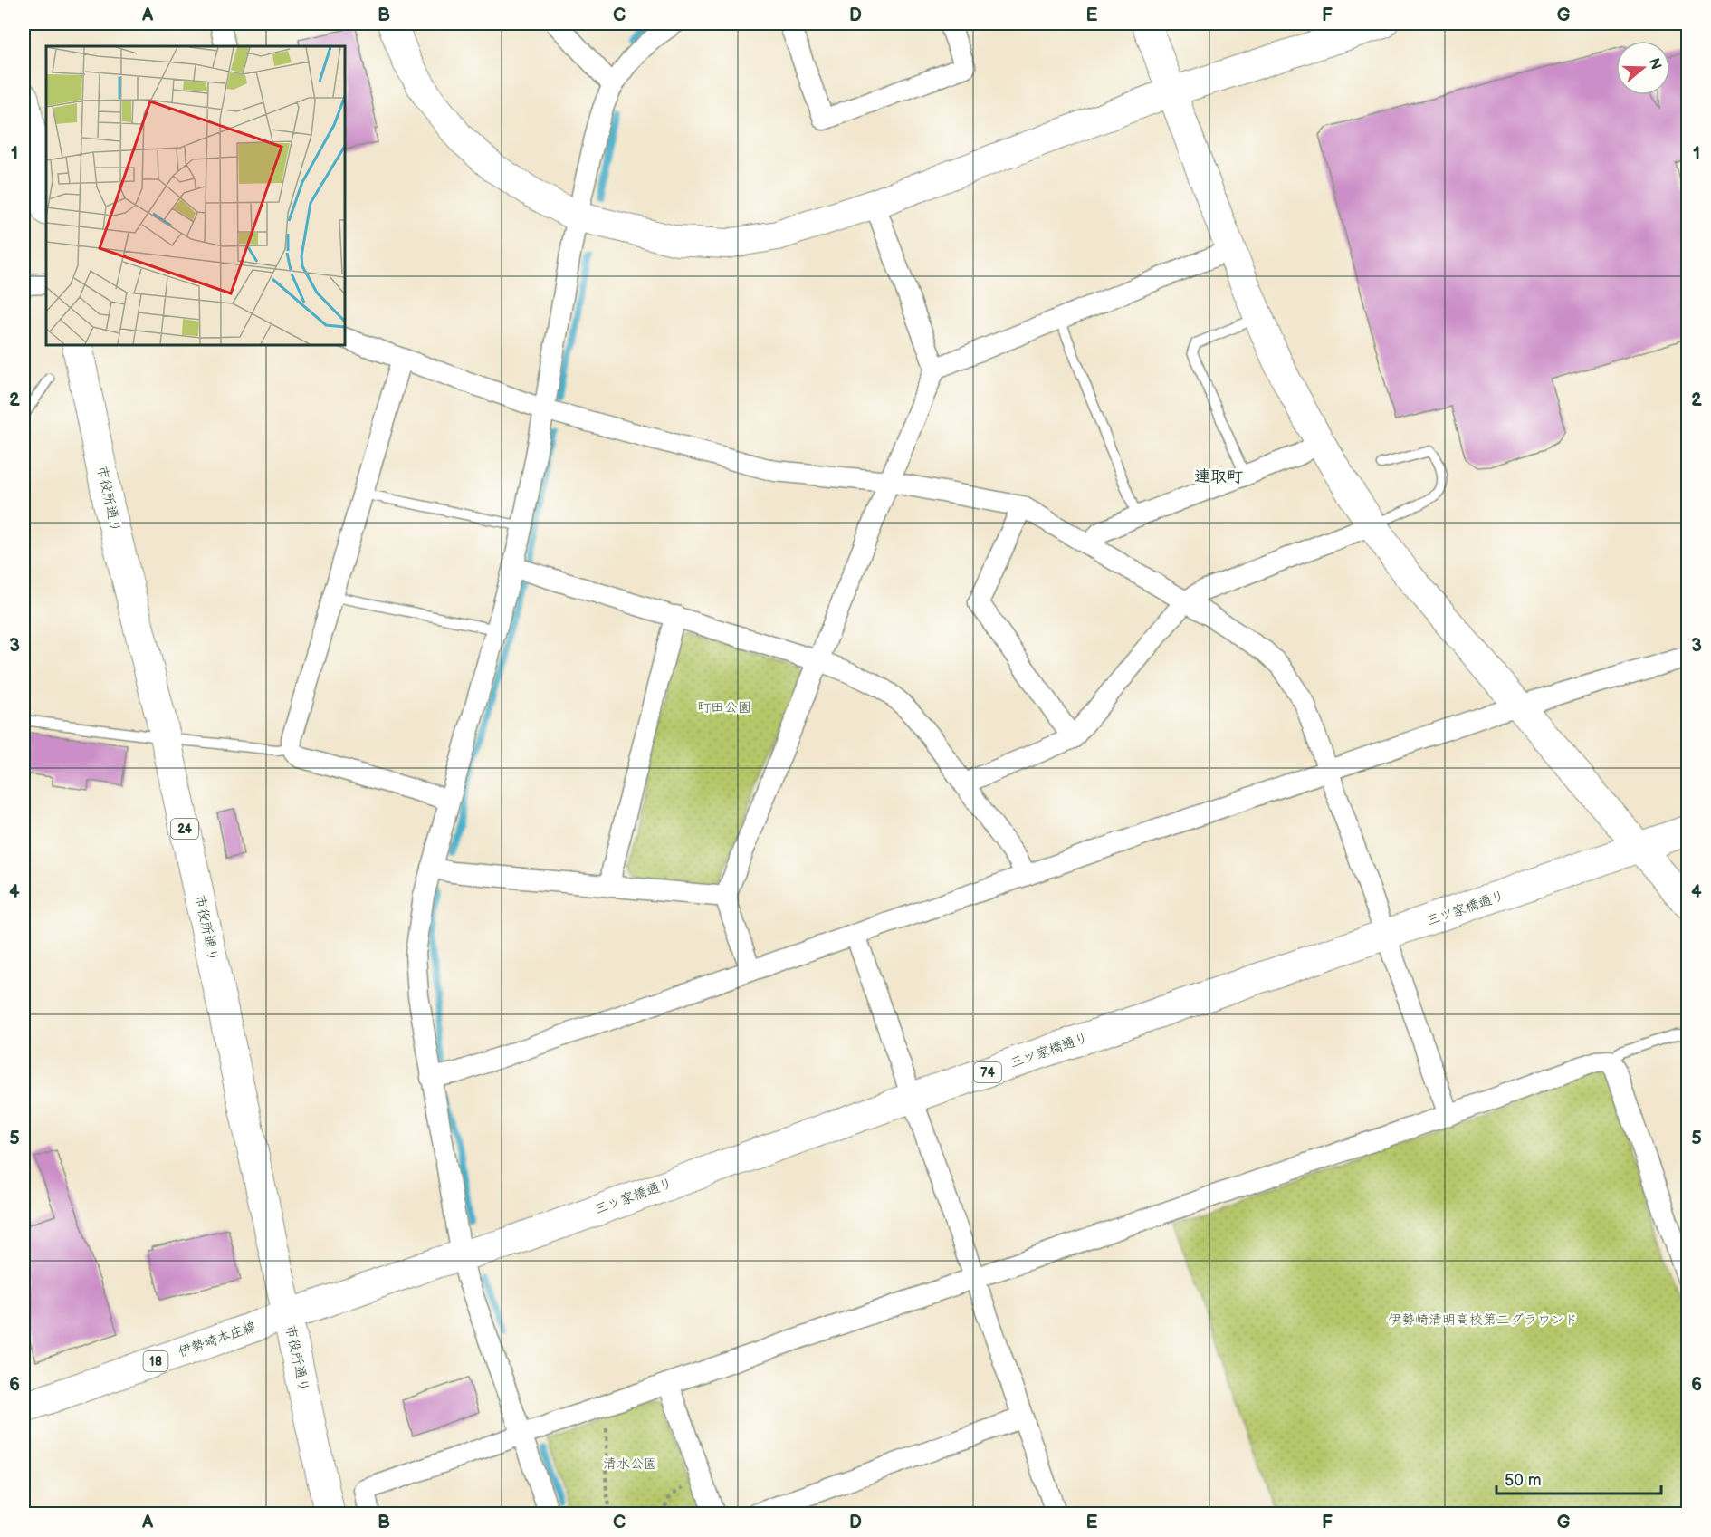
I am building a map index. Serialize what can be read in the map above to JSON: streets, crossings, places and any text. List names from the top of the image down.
{
  "streets": {
    "main road": [
      "市役所通り",
      "24",
      "三ツ家橋通り",
      "74",
      "伊勢崎本庄線",
      "18"
    ]
  },
  "crossings": [
    ["市役所通り", "三ツ家橋通り"],
    ["市役所通り", "伊勢崎本庄線"],
    ["三ツ家橋通り", "伊勢崎本庄線"]
  ],
  "districts": ["連取町"],
  "parks": ["町田公園", "伊勢崎清明高校第二グラウンド", "清水公園"],
  "scale_bar": "50 m",
  "north": "right",
  "grid": {
    "columns": [
      "A",
      "B",
      "C",
      "D",
      "E",
      "F",
      "G"
    ],
    "rows": [
      "1",
      "2",
      "3",
      "4",
      "5",
      "6"
    ]
  }
}
